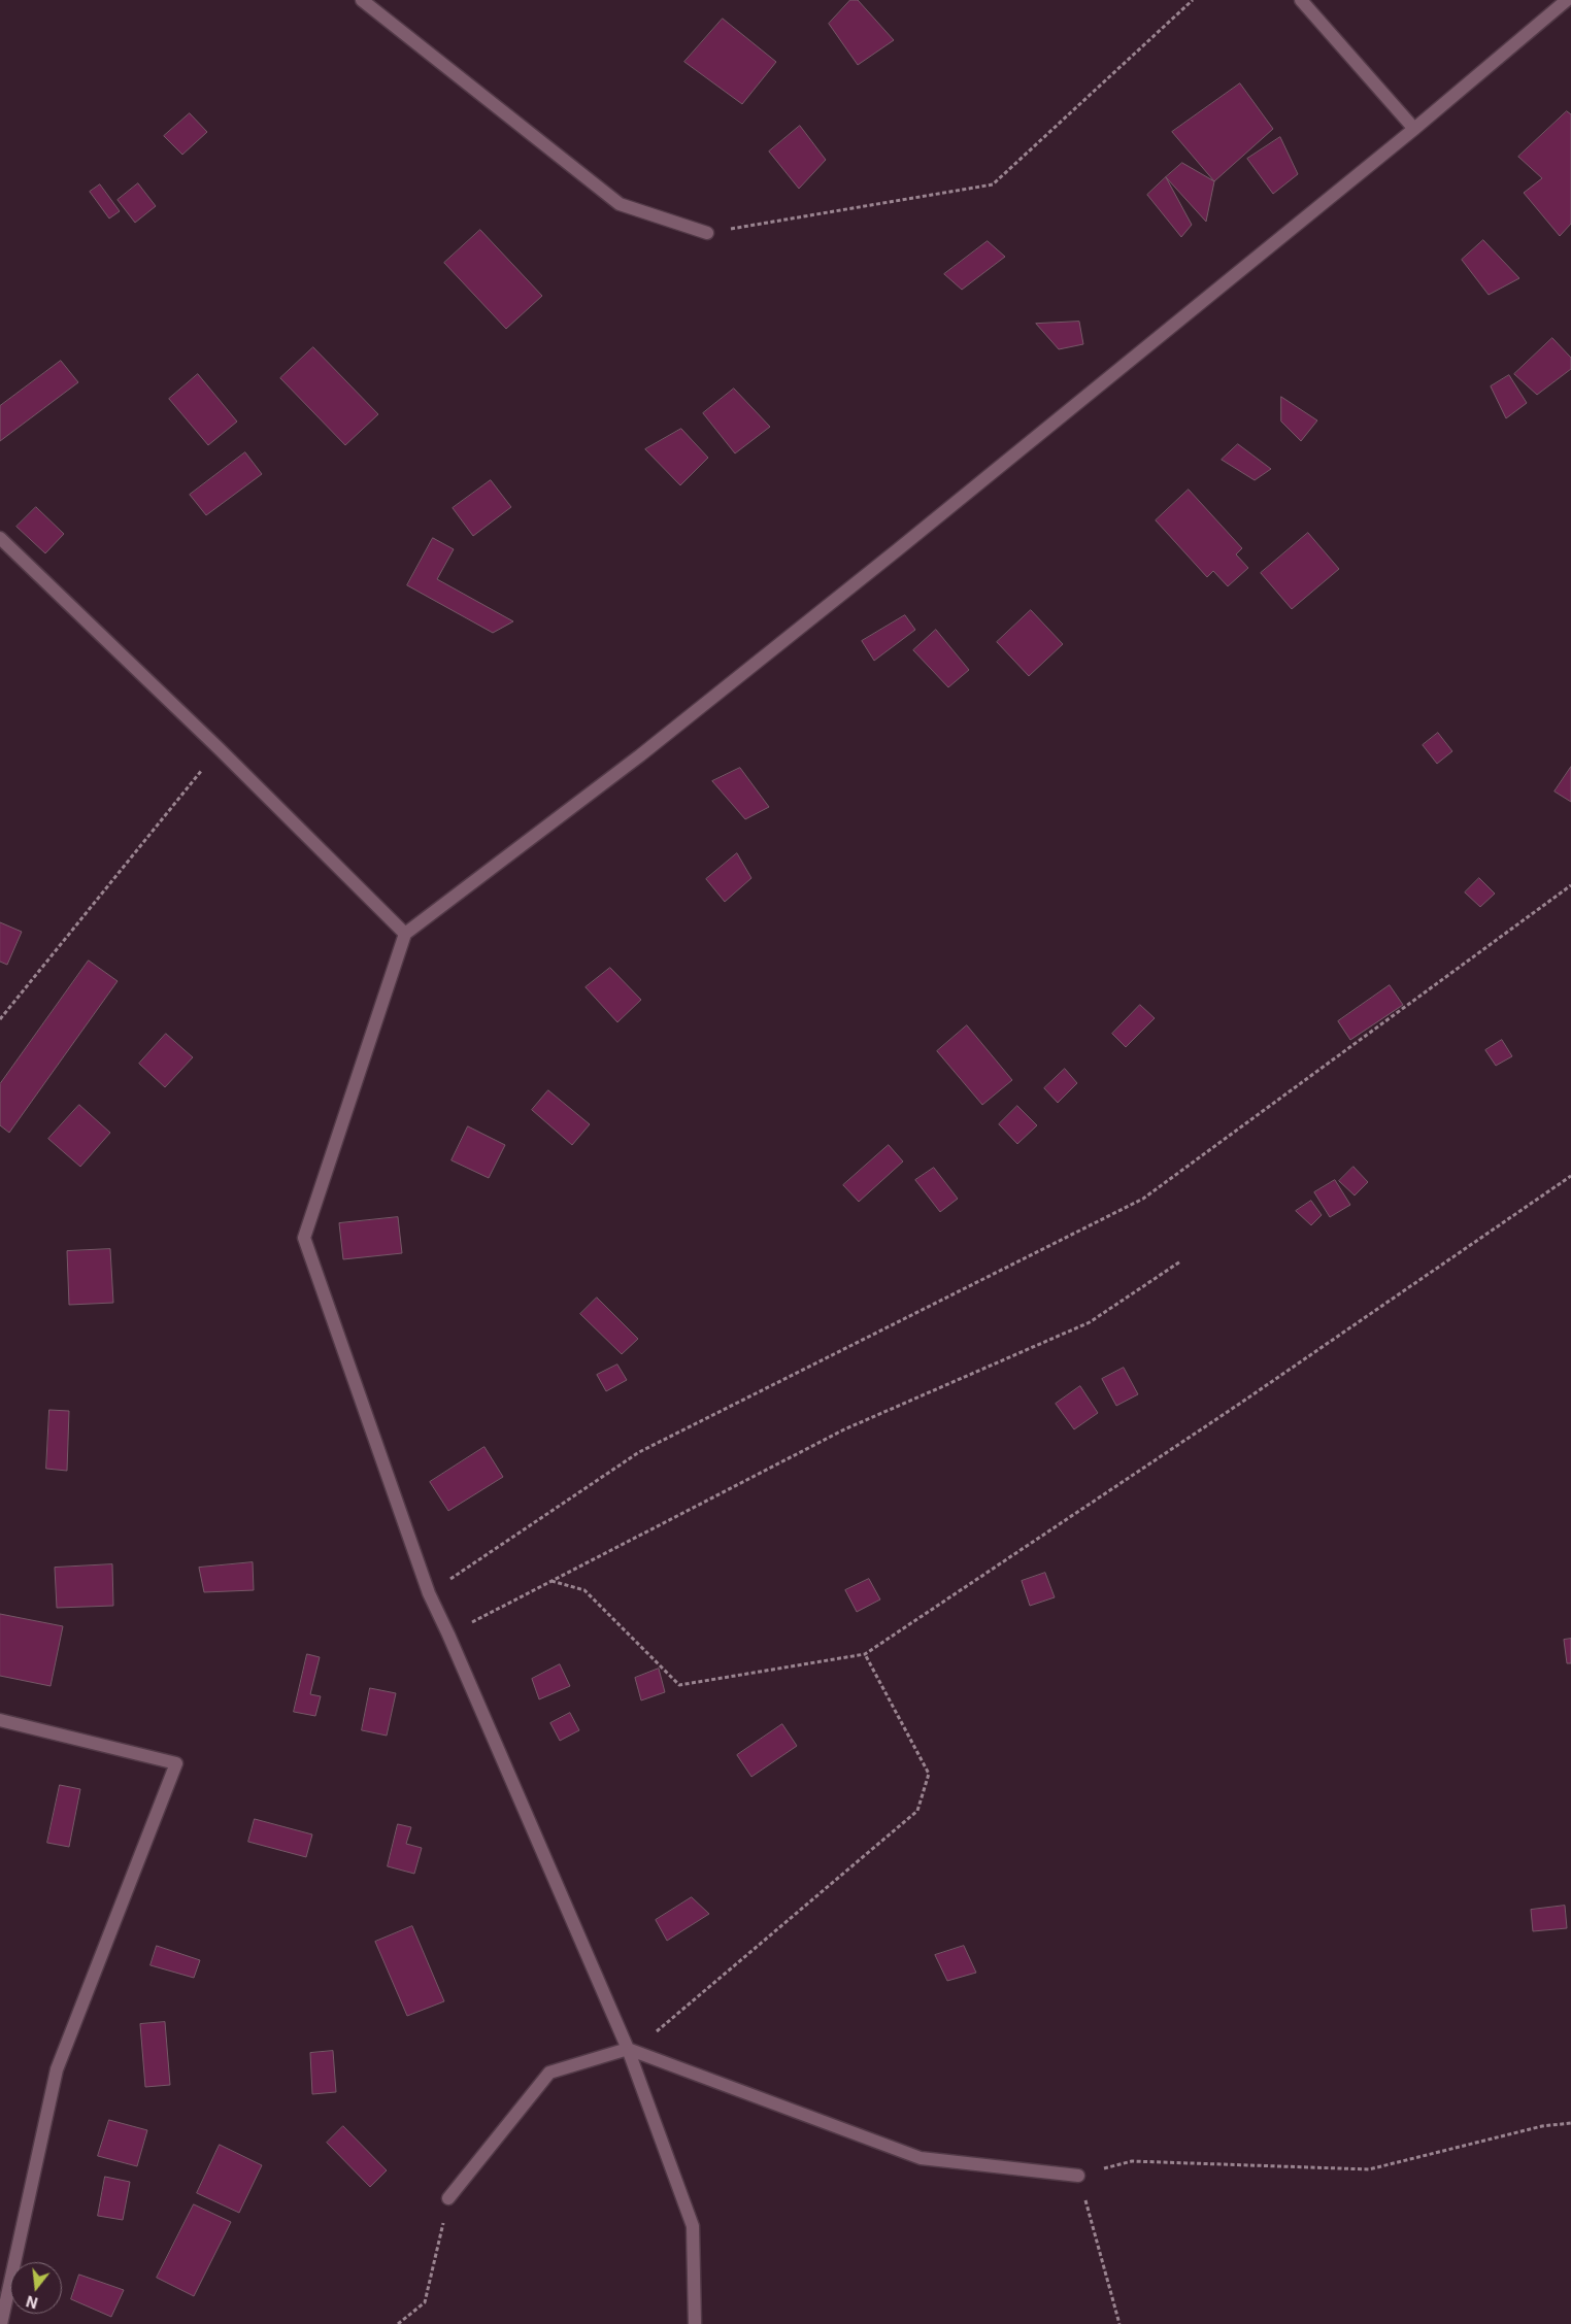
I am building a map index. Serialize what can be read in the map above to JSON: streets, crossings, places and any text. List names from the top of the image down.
{
  "north": "bottom"
}
